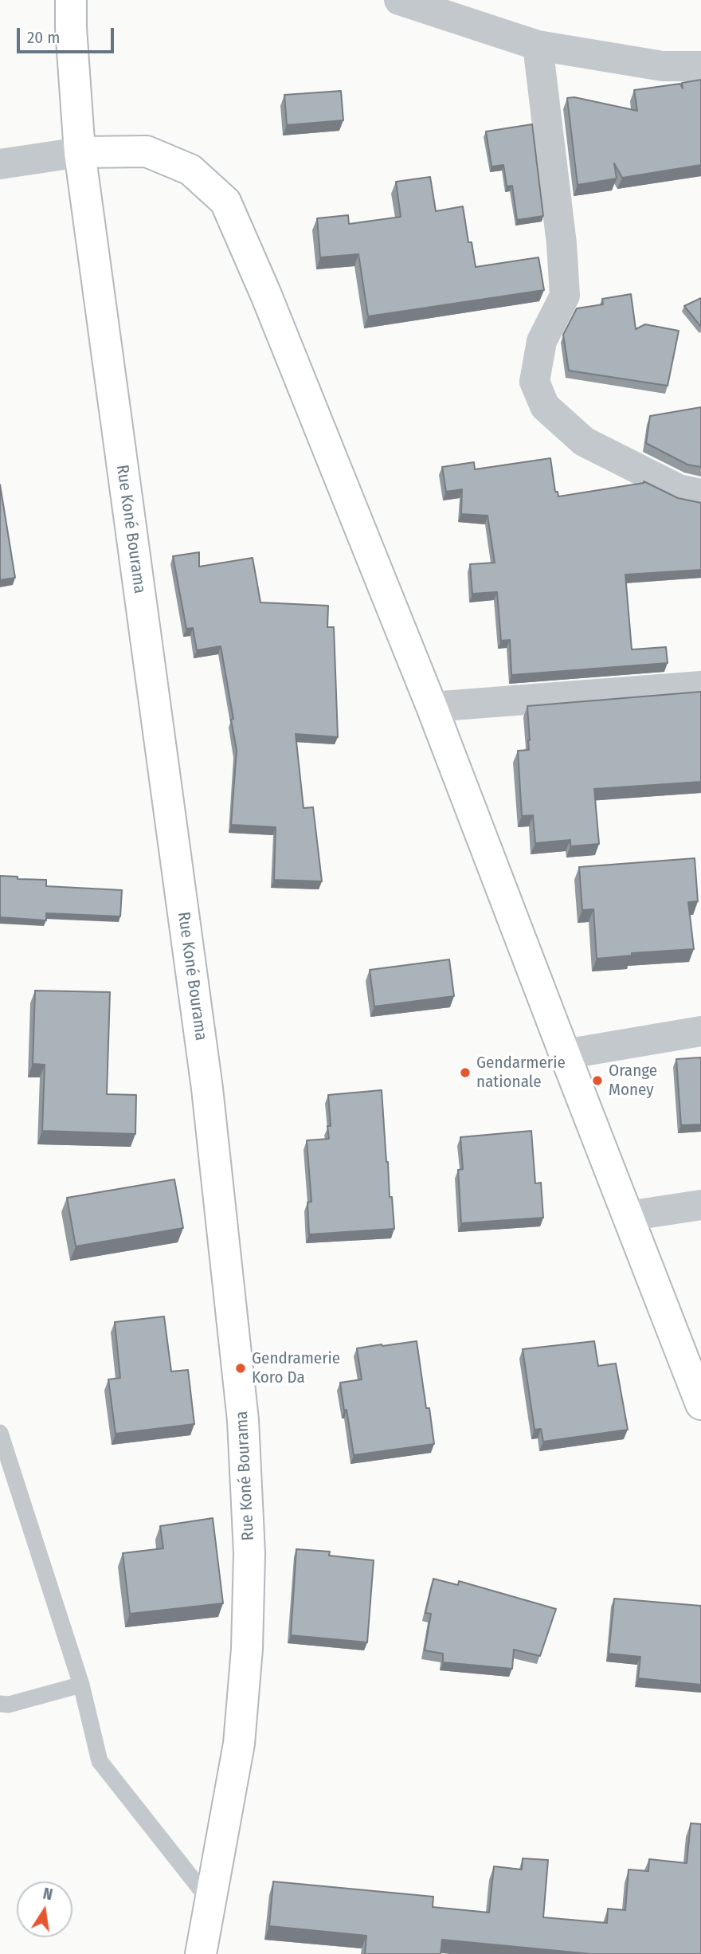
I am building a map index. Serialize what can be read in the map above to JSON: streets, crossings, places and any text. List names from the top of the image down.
{
  "streets": {
    "main road": ["Rue Koné Bourama"]
  },
  "places": ["Gendarmerie nationale", "Orange Money", "Gendramerie Koro Da"],
  "scale_bar": "20 m",
  "north": "top"
}
